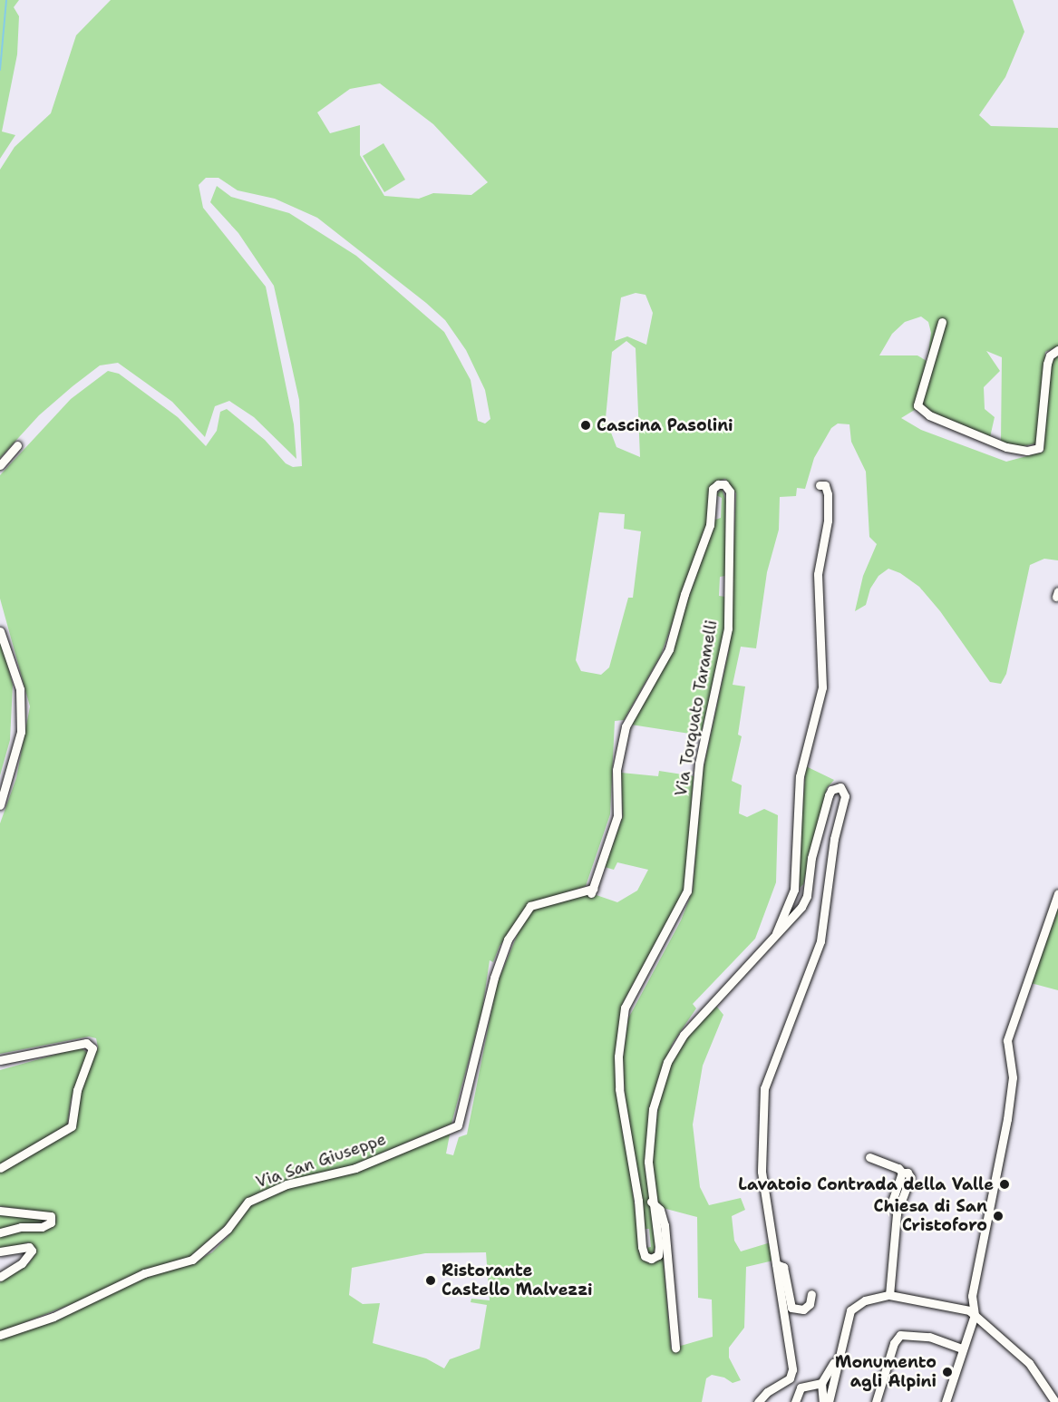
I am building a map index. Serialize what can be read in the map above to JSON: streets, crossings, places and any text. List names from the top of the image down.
{
  "streets": {
    "street": ["Via Torquato Taramelli", "Via San Giuseppe"]
  },
  "crossings": [
    ["Via Torquato Taramelli", "Via San Giuseppe"]
  ],
  "places": [
    "Cascina Pasolini",
    "Lavatoio Contrada della Valle",
    "Chiesa di San Cristoforo",
    "Ristorante Castello Malvezzi",
    "Monumento agli Alpini"
  ]
}
